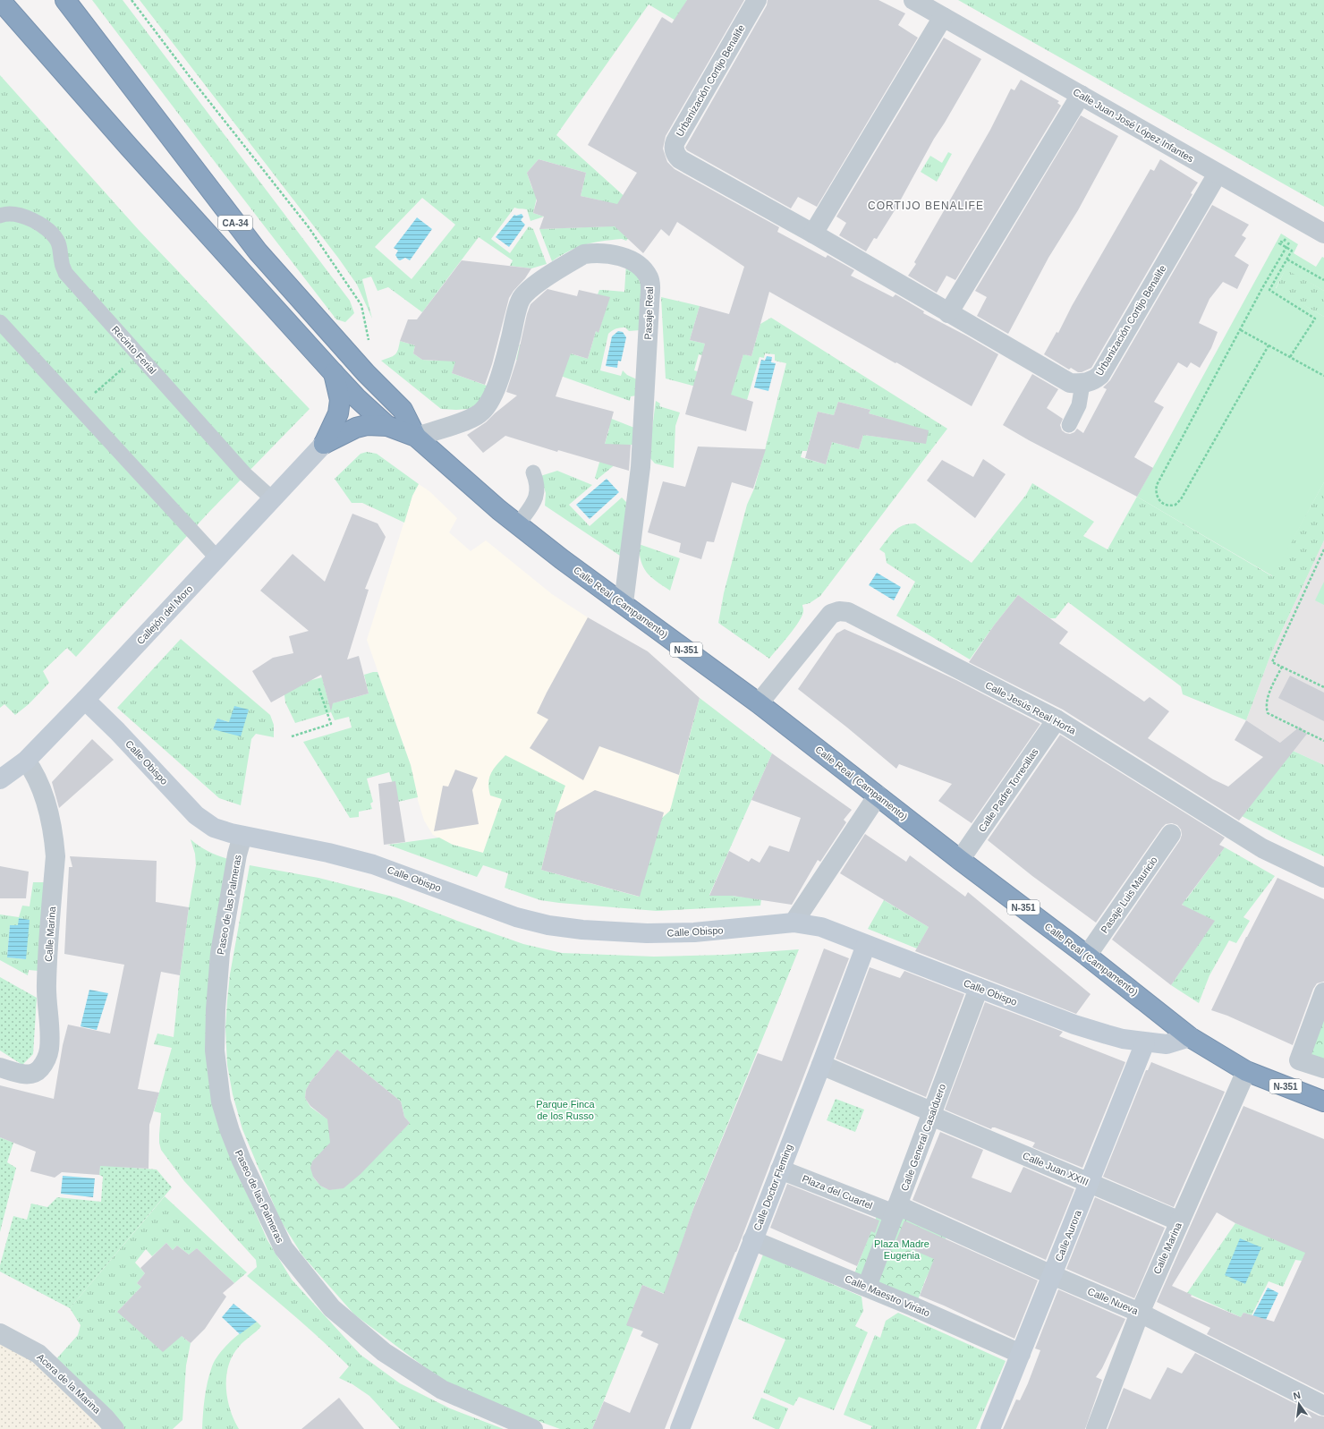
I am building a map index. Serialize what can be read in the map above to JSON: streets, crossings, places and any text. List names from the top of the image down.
{
  "streets": {
    "highway": ["CA-34", "Calle Real (Campamento)", "N-351"],
    "street": [
      "Urbanización Cortijo Benalife",
      "Calle Juan José López Infantes",
      "Pasaje Real",
      "Callejón del Moro",
      "Calle Jesús Real Horta",
      "Calle Obispo",
      "Calle Padre Torrecillas",
      "Pasaje Luis Mauricio",
      "Paseo de las Palmeras",
      "Calle Marina",
      "Calle General Casalduero",
      "Calle Juan XXIII",
      "Calle Doctor Fleming",
      "Plaza del Cuartel",
      "Calle Aurora",
      "Calle Maestro Viriato",
      "Calle Nueva",
      "Acera de la Marina"
    ],
    "lane": ["Recinto Ferial"]
  },
  "crossings": [
    ["Urbanización Cortijo Benalife", "Calle Juan José López Infantes"],
    ["CA-34", "Pasaje Real"],
    ["CA-34", "Calle Real (Campamento)"],
    ["Pasaje Real", "Calle Real (Campamento)"],
    ["Recinto Ferial", "Callejón del Moro"],
    ["Calle Real (Campamento)", "Calle Jesús Real Horta"],
    ["Calle Real (Campamento)", "Calle Obispo"],
    ["Calle Real (Campamento)", "Calle Padre Torrecillas"],
    ["Calle Real (Campamento)", "Pasaje Luis Mauricio"],
    ["Calle Real (Campamento)", "Calle Marina"],
    ["Callejón del Moro", "Calle Obispo"],
    ["Callejón del Moro", "Calle Marina"],
    ["Calle Jesús Real Horta", "Calle Padre Torrecillas"],
    ["Calle Obispo", "Paseo de las Palmeras"],
    ["Calle Obispo", "Calle General Casalduero"],
    ["Calle Obispo", "Calle Doctor Fleming"],
    ["Calle Obispo", "Calle Aurora"],
    ["Calle Marina", "Calle Juan XXIII"],
    ["Calle Marina", "Calle Nueva"],
    ["Calle General Casalduero", "Calle Juan XXIII"],
    ["Calle General Casalduero", "Plaza del Cuartel"],
    ["Calle General Casalduero", "Calle Maestro Viriato"],
    ["Calle General Casalduero", "Calle Nueva"],
    ["Calle Juan XXIII", "Calle Aurora"],
    ["Calle Doctor Fleming", "Plaza del Cuartel"],
    ["Calle Doctor Fleming", "Calle Maestro Viriato"],
    ["Plaza del Cuartel", "Calle Nueva"],
    ["Calle Aurora", "Calle Maestro Viriato"],
    ["Calle Aurora", "Calle Nueva"]
  ],
  "districts": ["CORTIJO BENALIFE"],
  "parks": ["Parque Finca de los Russo", "Plaza Madre Eugenia"],
  "north": "top"
}
